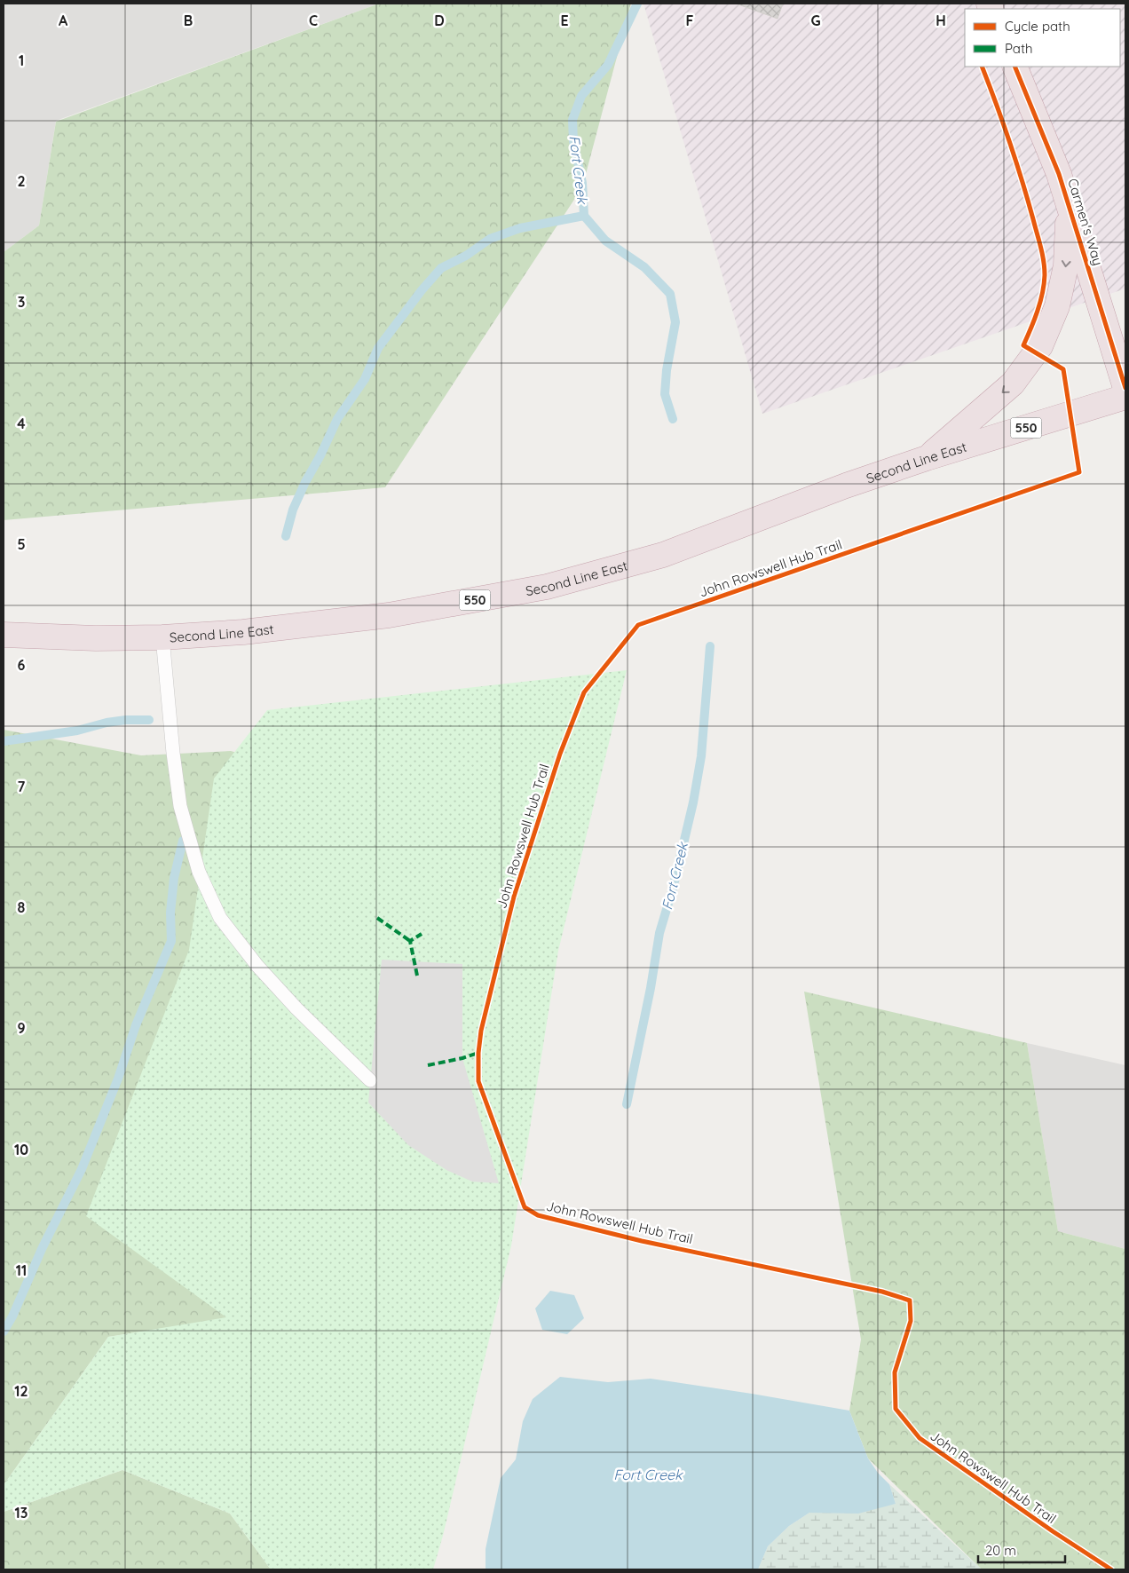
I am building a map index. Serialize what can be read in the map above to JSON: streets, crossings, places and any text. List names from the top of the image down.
{
  "streets": {
    "highway": ["Carmen's Way", "550", "Second Line East"],
    "cycle path": ["John Rowswell Hub Trail"]
  },
  "water": ["Fort Creek"],
  "legend": ["Cycle path", "Path"],
  "scale_bar": "20 m",
  "grid": {
    "columns": [
      "A",
      "B",
      "C",
      "D",
      "E",
      "F",
      "G",
      "H"
    ],
    "rows": [
      "1",
      "2",
      "3",
      "4",
      "5",
      "6",
      "7",
      "8",
      "9",
      "10",
      "11",
      "12",
      "13"
    ]
  }
}
